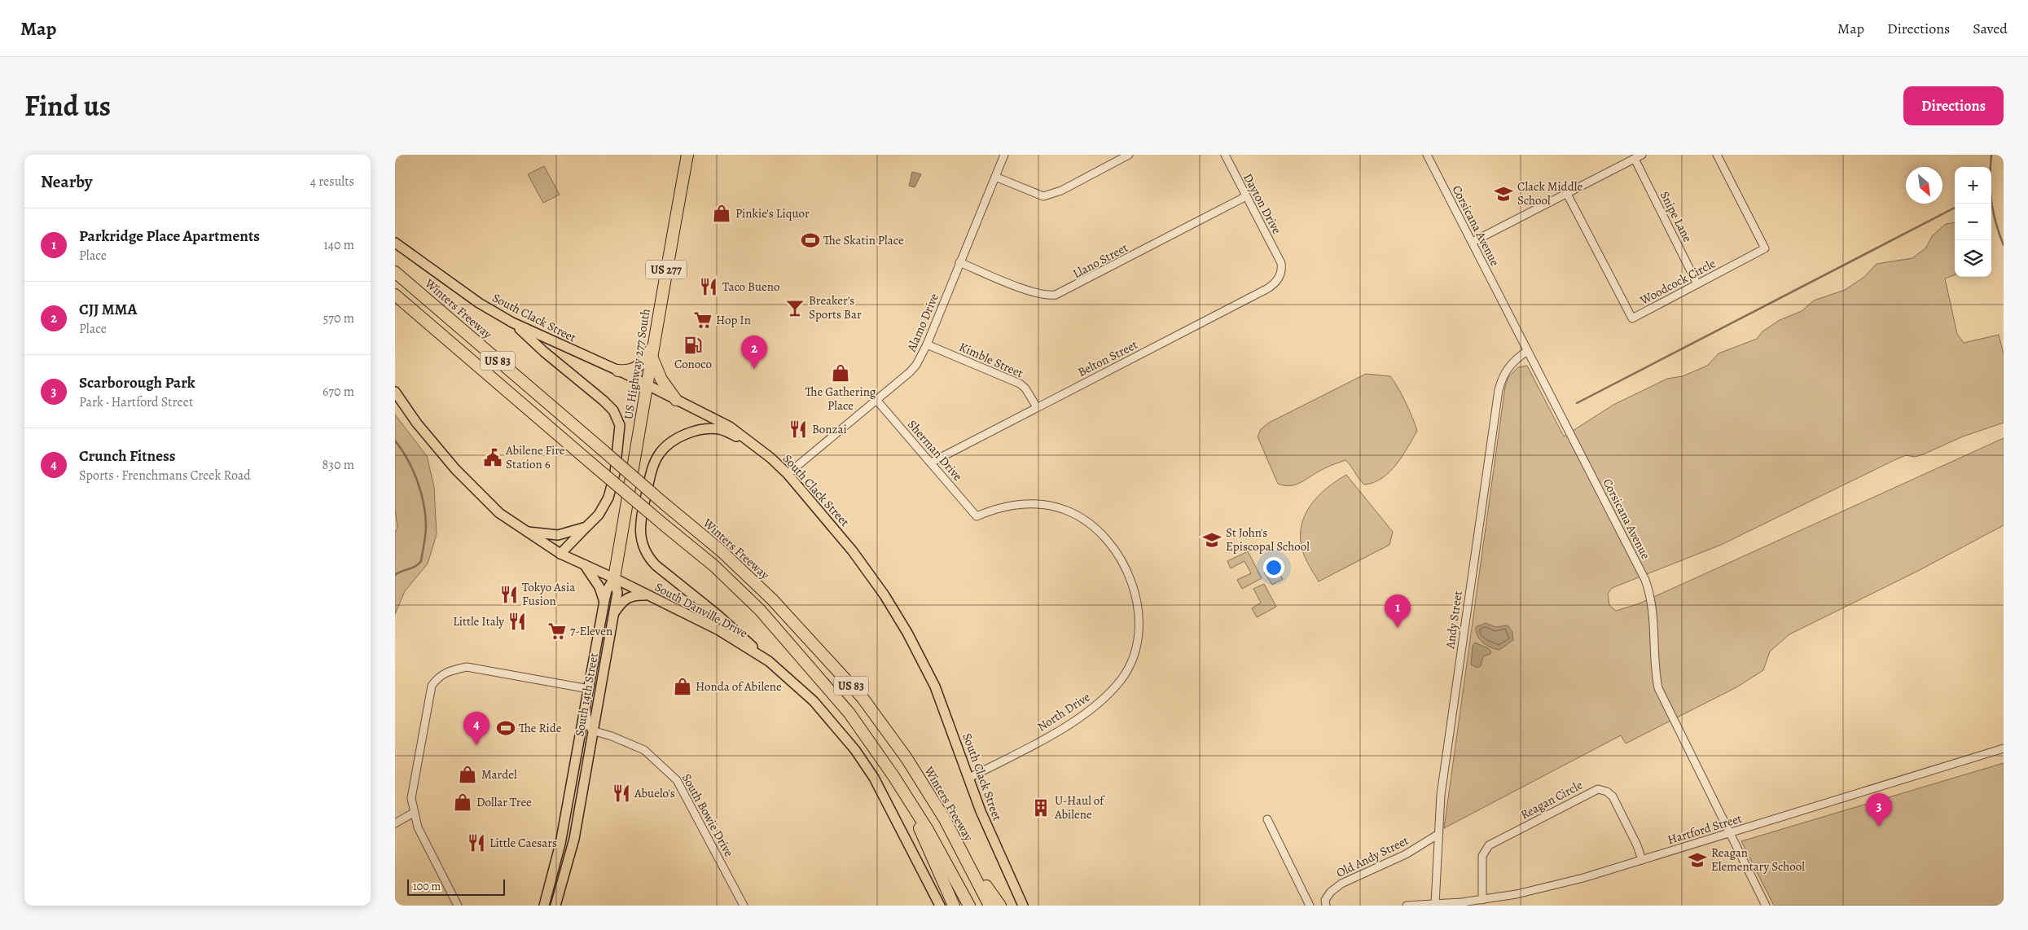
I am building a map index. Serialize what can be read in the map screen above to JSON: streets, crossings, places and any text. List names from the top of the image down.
{
  "streets": {
    "highway": [
      "US 277",
      "Winters Freeway",
      "US 83",
      "US Highway 277 South"
    ],
    "main road": ["South Clack Street", "South Danville Drive", "South 14th Street"],
    "street": [
      "Dayton Drive",
      "Snipe Lane",
      "Corsicana Avenue",
      "Llano Street",
      "Woodcock Circle",
      "Alamo Drive",
      "Belton Street",
      "Kimble Street",
      "Sherman Drive",
      "Andy Street",
      "North Drive",
      "Reagan Circle",
      "South Bowie Drive",
      "Hartford Street",
      "Old Andy Street"
    ]
  },
  "crossings": [
    ["Dayton Drive", "Llano Street"],
    ["Dayton Drive", "Belton Street"],
    ["Snipe Lane", "Woodcock Circle"],
    ["Corsicana Avenue", "Andy Street"],
    ["Corsicana Avenue", "Hartford Street"],
    ["Llano Street", "Alamo Drive"],
    ["South Clack Street", "Alamo Drive"],
    ["South Clack Street", "US Highway 277 South"],
    ["South Clack Street", "North Drive"],
    ["Alamo Drive", "Kimble Street"],
    ["Alamo Drive", "Sherman Drive"],
    ["Belton Street", "Kimble Street"],
    ["Belton Street", "Sherman Drive"],
    ["US Highway 277 South", "South Danville Drive"],
    ["US Highway 277 South", "South 14th Street"],
    ["Sherman Drive", "North Drive"],
    ["South Danville Drive", "South 14th Street"],
    ["Andy Street", "Hartford Street"],
    ["Andy Street", "Old Andy Street"],
    ["South 14th Street", "South Bowie Drive"],
    ["Reagan Circle", "Hartford Street"]
  ],
  "places": {
    "school or university": ["Clack Middle School", "St John's Episcopal School", "Reagan Elementary School"],
    "shop": [
      "Pinkie's Liquor",
      "The Gathering Place",
      "Honda of Abilene",
      "Mardel",
      "Dollar Tree"
    ],
    "sports": ["The Skatin Place", "The Ride"],
    "restaurant": [
      "Taco Bueno",
      "Bonzai",
      "Tokyo Asia Fusion",
      "Little Italy",
      "Abuelo's",
      "Little Caesars"
    ],
    "bar": ["Breaker's Sports Bar"],
    "supermarket": ["Hop In", "7-Eleven"],
    "fuel station": ["Conoco"],
    "public building": ["Abilene Fire Station 6"],
    "building": ["U-Haul of Abilene"]
  },
  "scale_bar": "100 m",
  "north": "bottom right",
  "page": {
    "header": "Map",
    "nav": ["Map", "Directions", "Saved"],
    "title": "Find us",
    "buttons": "Directions",
    "heading": ["Nearby", "4 results"],
    "map_buttons": ["+", "−"],
    "list": [
      {
        "mark": "1",
        "name": "Parkridge Place Apartments",
        "note": "Place",
        "value": "140 m"
      },
      {
        "mark": "2",
        "name": "CJJ MMA",
        "note": "Place",
        "value": "570 m"
      },
      {
        "mark": "3",
        "name": "Scarborough Park",
        "note": "Park · Hartford Street",
        "value": "670 m"
      },
      {
        "mark": "4",
        "name": "Crunch Fitness",
        "note": "Sports · Frenchmans Creek Road",
        "value": "830 m"
      }
    ],
    "pins": [
      "2",
      "1",
      "4",
      "3"
    ],
    "scale": "100 m"
  }
}
